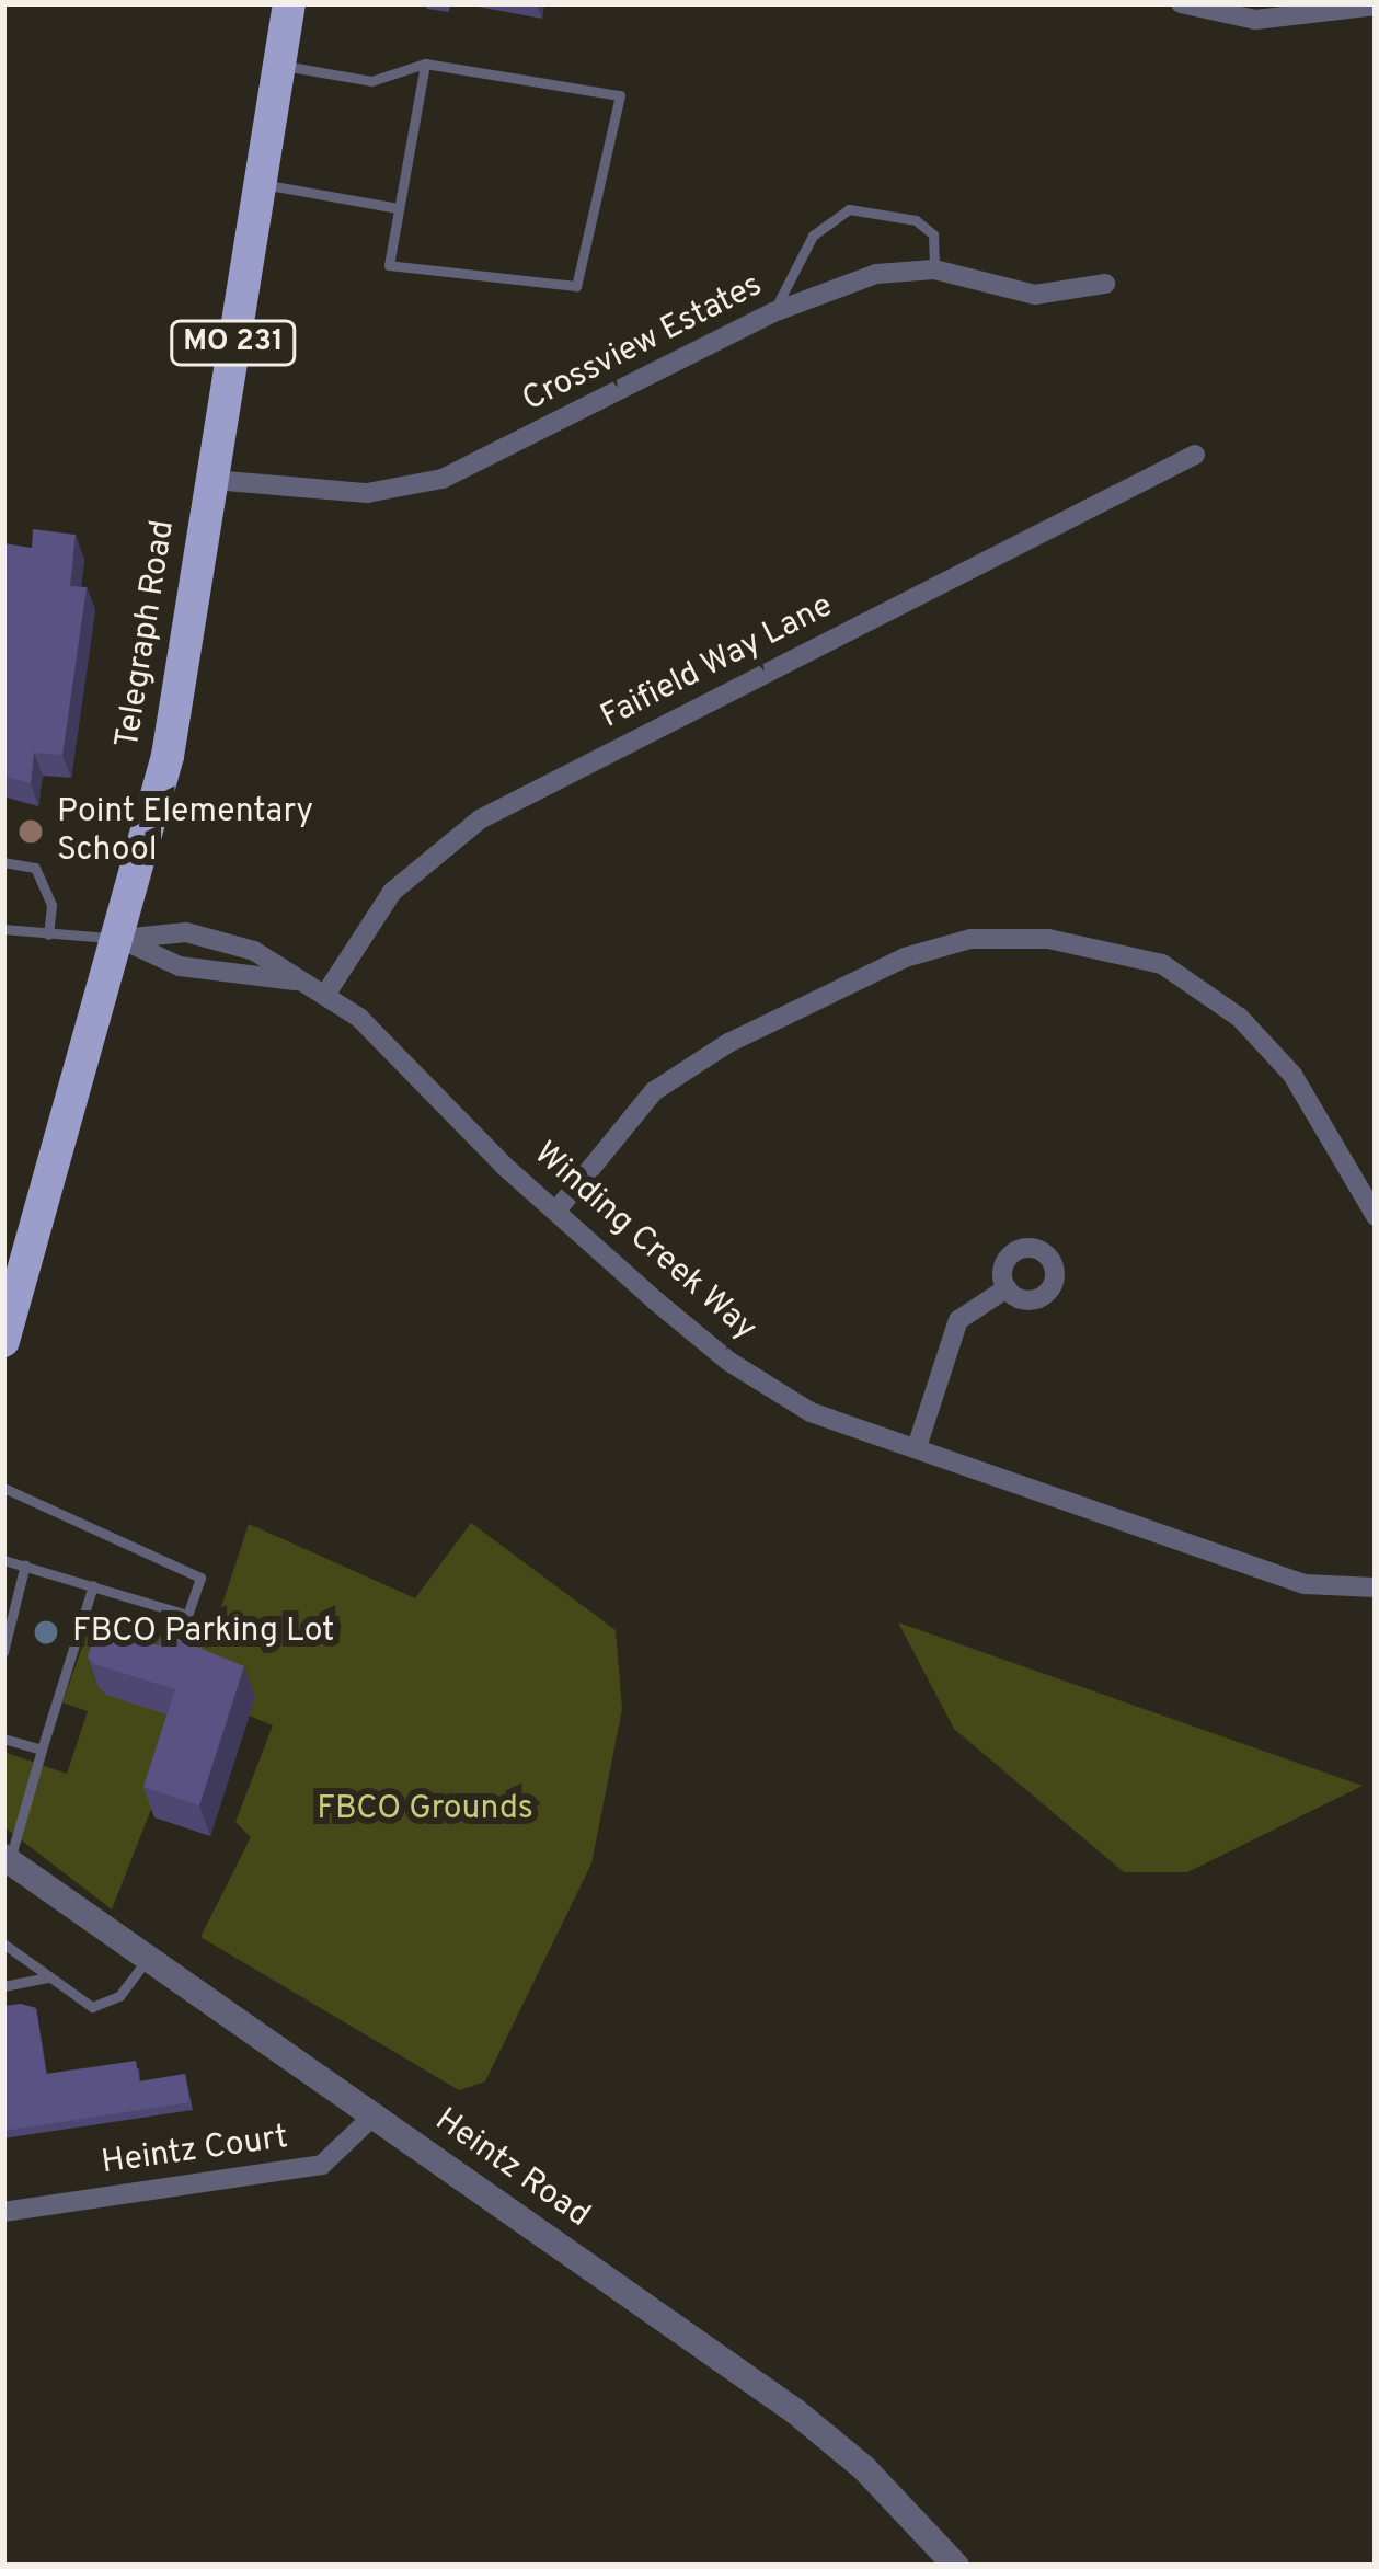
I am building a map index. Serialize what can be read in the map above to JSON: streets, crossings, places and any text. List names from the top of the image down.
{
  "streets": {
    "main road": ["MO 231", "Telegraph Road"],
    "street": [
      "Crossview Estates",
      "Faifield Way Lane",
      "Winding Creek Way",
      "Heintz Court",
      "Heintz Road"
    ]
  },
  "crossings": [
    ["Crossview Estates", "Telegraph Road"],
    ["Telegraph Road", "Winding Creek Way"],
    ["Faifield Way Lane", "Winding Creek Way"],
    ["Heintz Court", "Heintz Road"]
  ],
  "parks": ["FBCO Grounds"],
  "places": ["Point Elementary School", "FBCO Parking Lot"]
}
